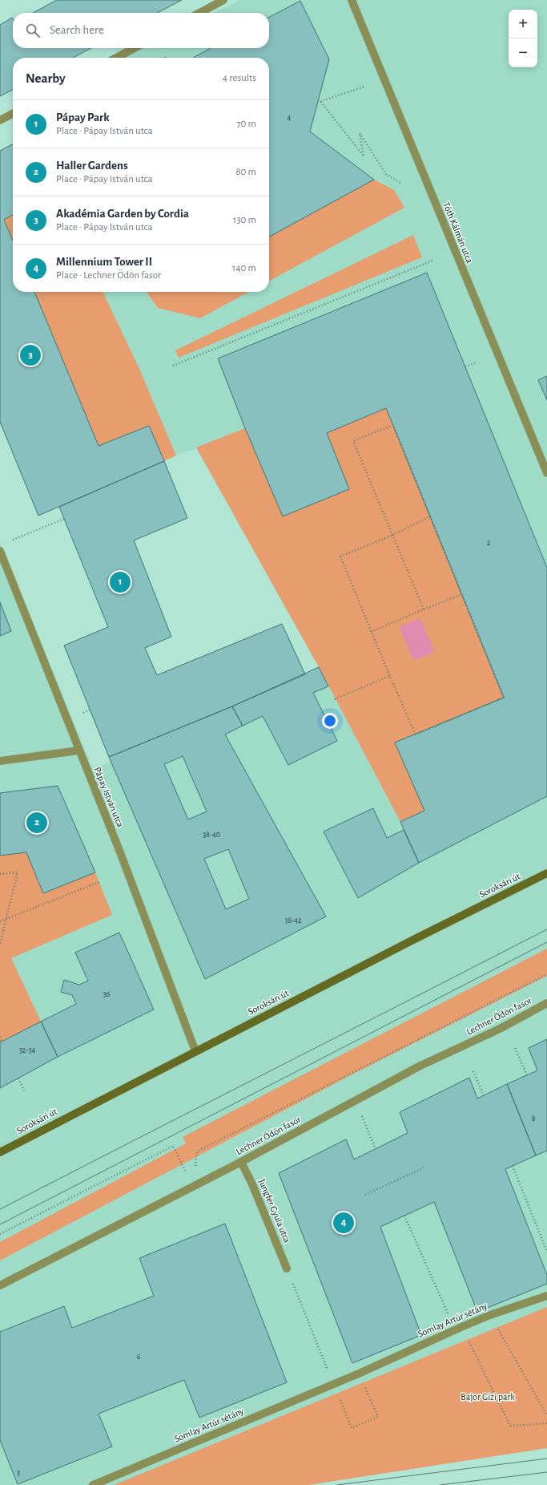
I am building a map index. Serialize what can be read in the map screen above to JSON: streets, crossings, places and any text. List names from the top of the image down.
{
  "streets": {
    "main road": ["Soroksári út"],
    "street": [
      "Tóth Kálmán utca",
      "Pápay István utca",
      "Lechner Ödön fasor",
      "Jungfer Gyula utca",
      "Somlay Artúr sétány"
    ]
  },
  "crossings": [
    ["Pápay István utca", "Soroksári út"],
    ["Lechner Ödön fasor", "Jungfer Gyula utca"]
  ],
  "parks": ["Bajor Gizi park"],
  "house_numbers": [
    "4",
    "2",
    "38-40",
    "38-42",
    "36",
    "32-34",
    "8",
    "6",
    "3"
  ],
  "page": {
    "map_buttons": ["+", "−"],
    "search": "Search here",
    "heading": ["Nearby", "4 results"],
    "list": [
      {
        "mark": "1",
        "name": "Pápay Park",
        "note": "Place · Pápay István utca",
        "value": "70 m"
      },
      {
        "mark": "2",
        "name": "Haller Gardens",
        "note": "Place · Pápay István utca",
        "value": "80 m"
      },
      {
        "mark": "3",
        "name": "Akadémia Garden by Cordia",
        "note": "Place · Pápay István utca",
        "value": "130 m"
      },
      {
        "mark": "4",
        "name": "Millennium Tower II",
        "note": "Place · Lechner Ödön fasor",
        "value": "140 m"
      }
    ],
    "pins": [
      "3",
      "1",
      "2",
      "4"
    ]
  }
}
